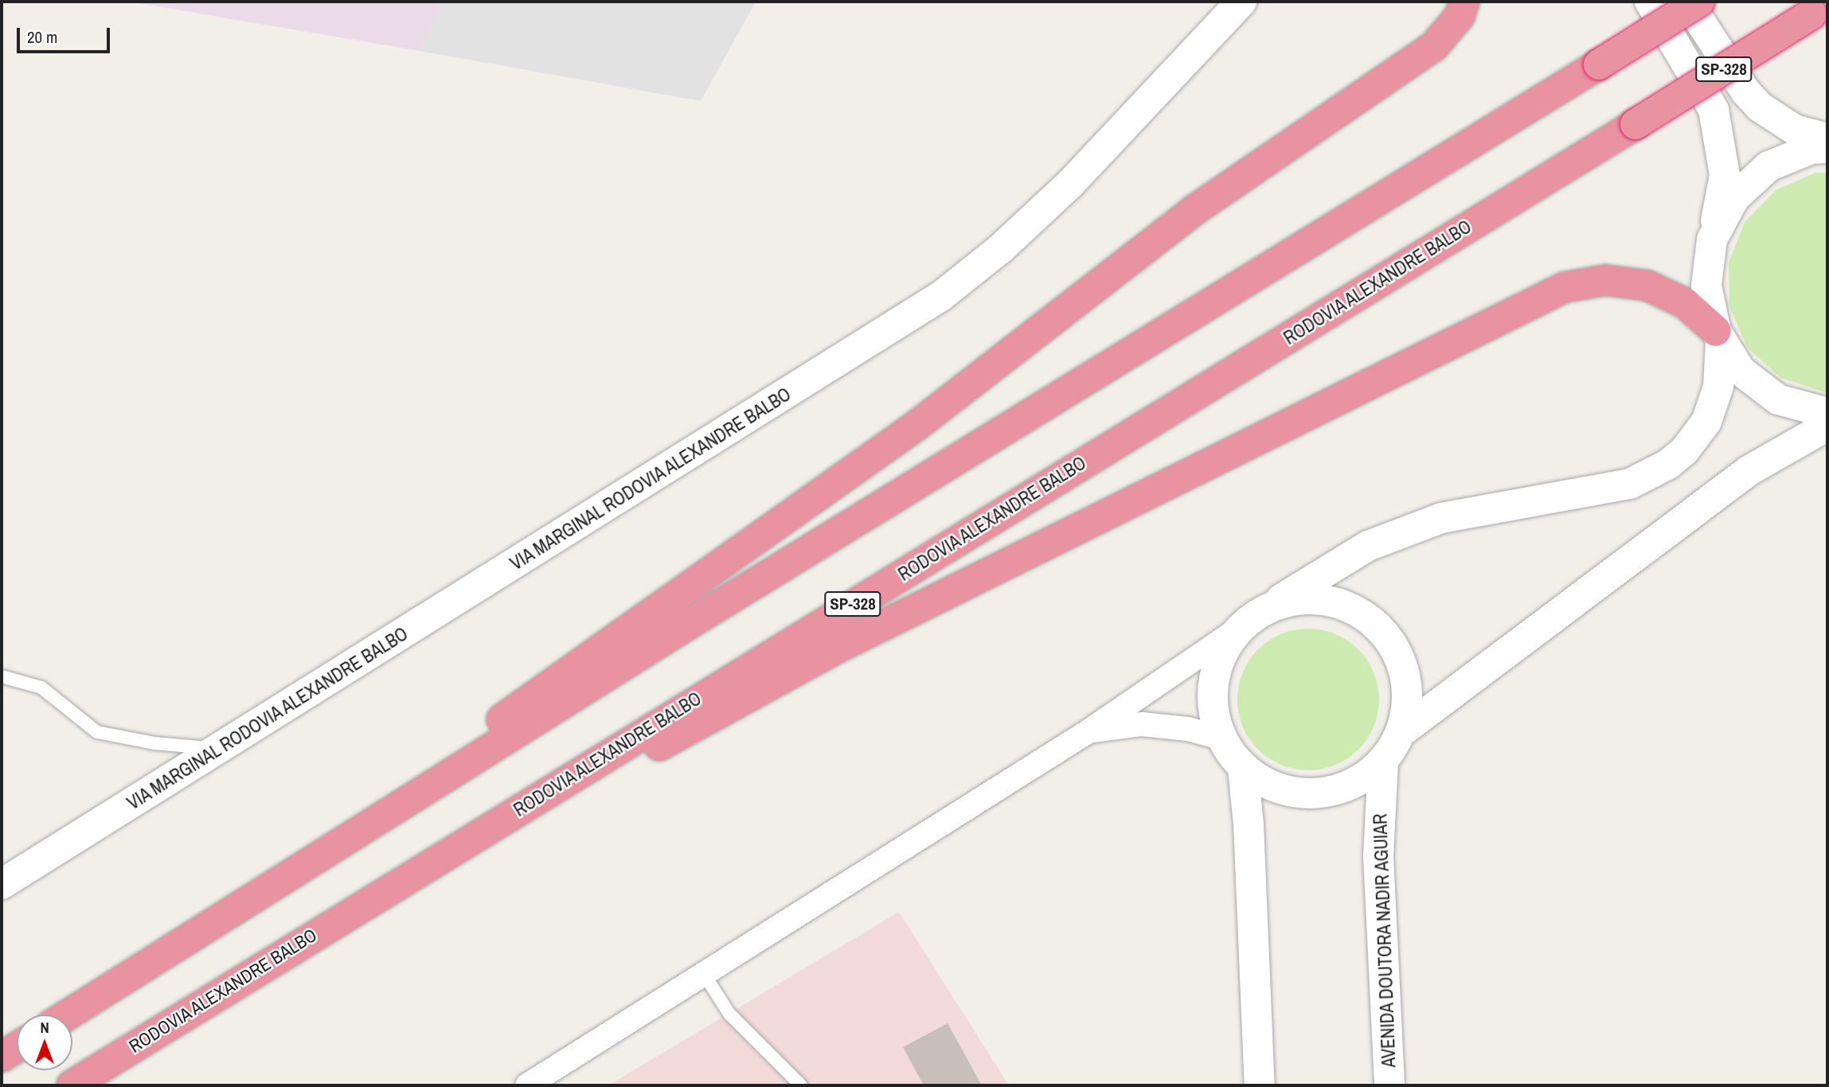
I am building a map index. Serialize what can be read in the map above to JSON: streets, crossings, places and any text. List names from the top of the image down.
{
  "streets": {
    "highway": ["SP-328", "RODOVIA ALEXANDRE BALBO"],
    "street": ["VIA MARGINAL RODOVIA ALEXANDRE BALBO", "AVENIDA DOUTORA NADIR AGUIAR"]
  },
  "scale_bar": "20 m",
  "north": "top"
}
